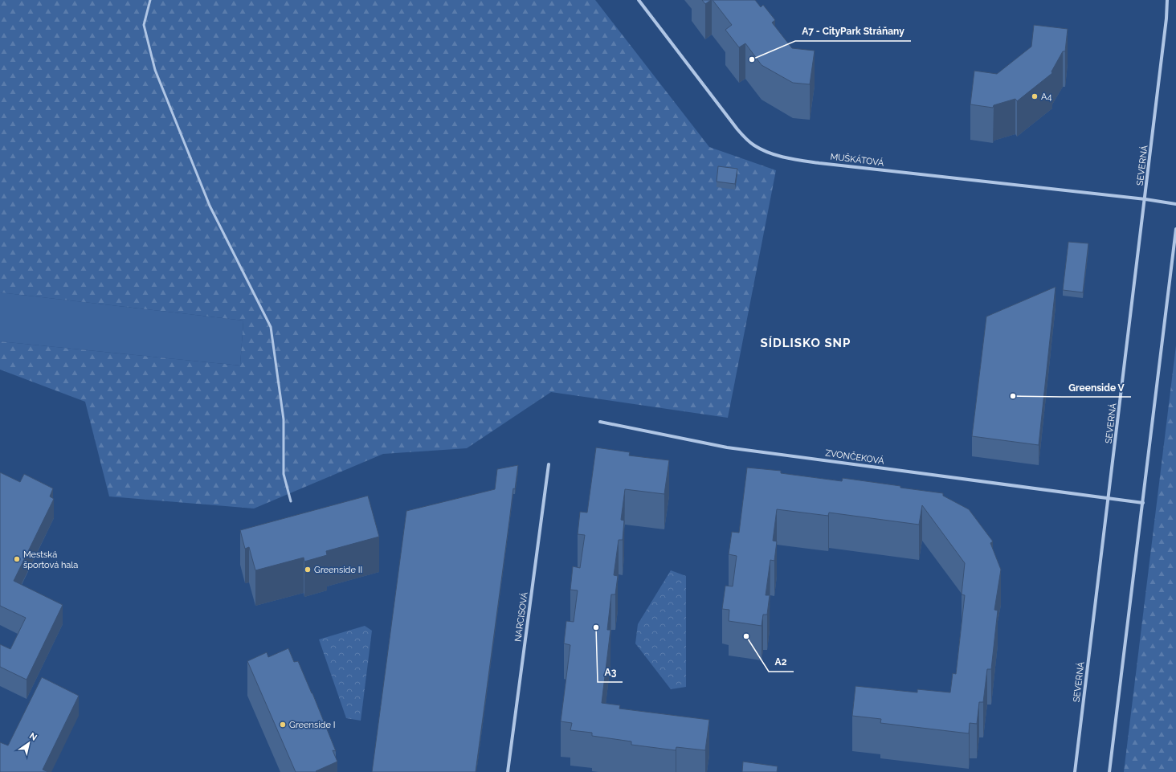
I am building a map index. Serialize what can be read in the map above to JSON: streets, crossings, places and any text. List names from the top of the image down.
{
  "streets": {
    "street": [
      "MUŠKÁTOVÁ",
      "SEVERNÁ",
      "ZVONČEKOVÁ",
      "NARCISOVÁ"
    ]
  },
  "crossings": [
    ["MUŠKÁTOVÁ", "SEVERNÁ"],
    ["SEVERNÁ", "ZVONČEKOVÁ"]
  ],
  "districts": ["SÍDLISKO SNP"],
  "places": [
    "A7 - CityPark Stráňany",
    "A4",
    "Greenside V",
    "Mestská športová hala",
    "Greenside II",
    "A3",
    "A2",
    "Greenside I"
  ],
  "north": "top right"
}
